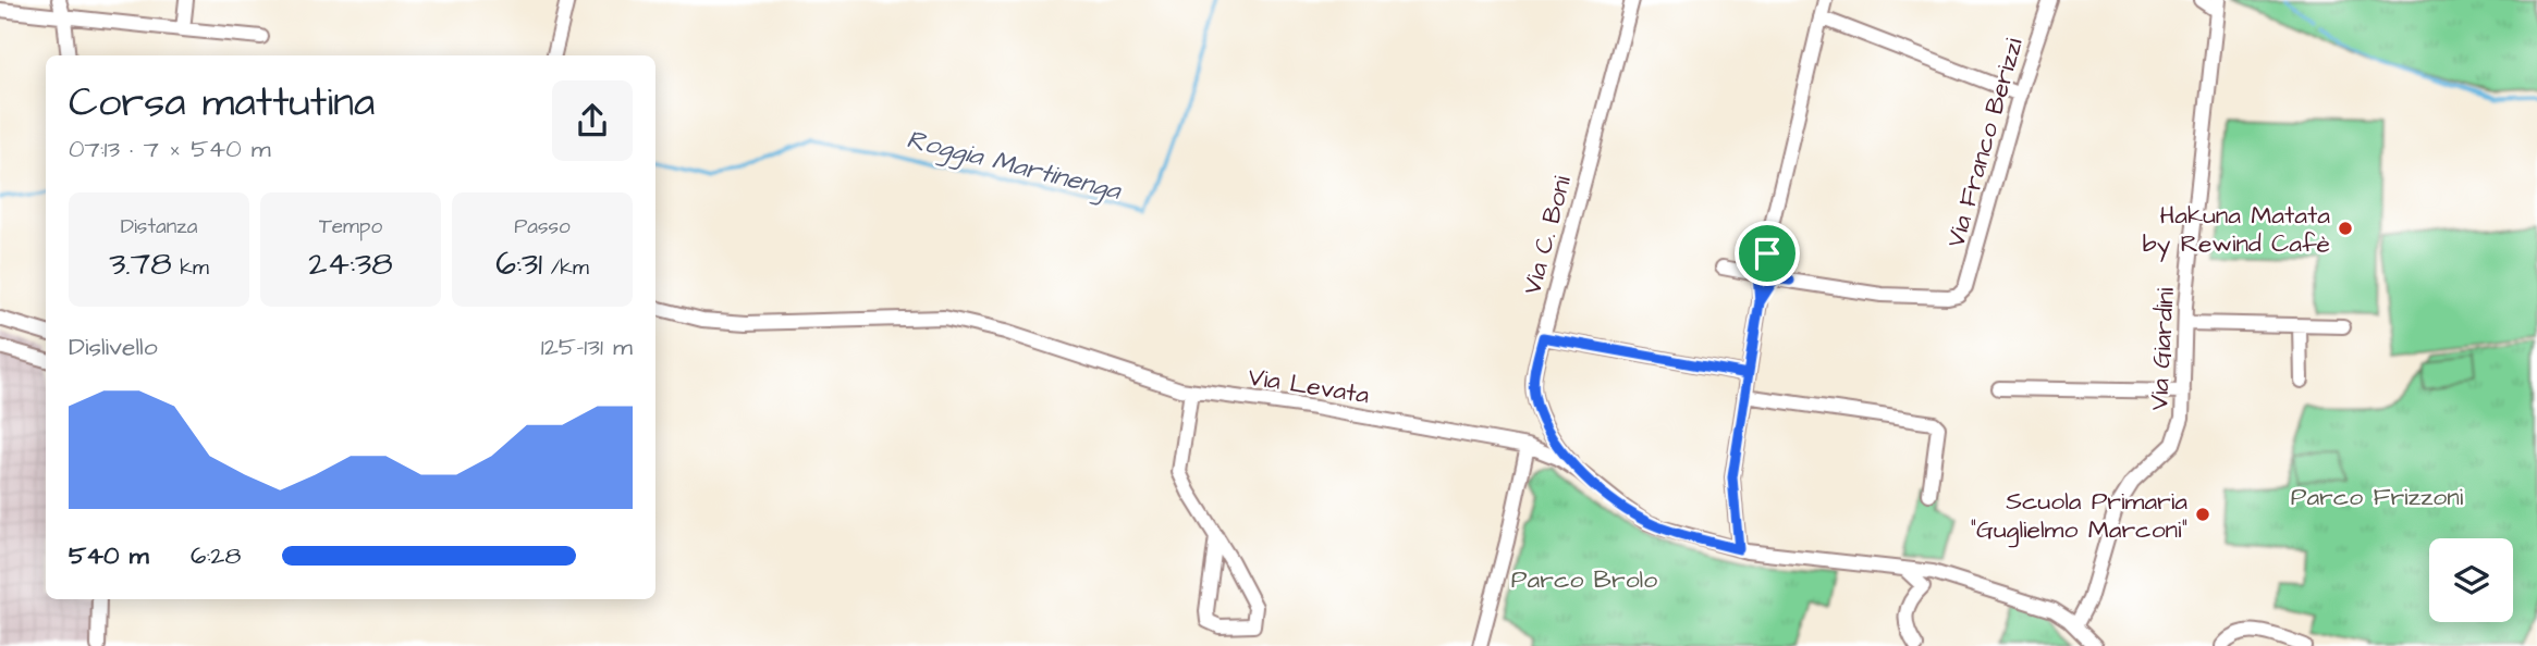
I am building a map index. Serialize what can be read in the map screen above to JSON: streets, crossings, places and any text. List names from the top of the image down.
{
  "streets": {
    "street": [
      "Via Franco Berizzi",
      "Via C. Boni",
      "Via Giardini",
      "Via Levata"
    ]
  },
  "crossings": [
    ["Via C. Boni", "Via Levata"],
    ["Via Giardini", "Via Levata"]
  ],
  "water": ["Roggia Martinenga"],
  "parks": ["Parco Frizzoni", "Parco Brolo"],
  "places": ["Hakuna Matata by Rewind Cafè", "Scuola Primaria \"Guglielmo Marconi\""],
  "page": {
    "heading": ["Corsa mattutina", "07:13 · 7 × 540 m"],
    "stats": [
      ["Distanza", "3.78 km"],
      ["Tempo", "24:38"],
      ["Passo", "6:31 /km"]
    ],
    "chart": ["Dislivello", "125–131 m"],
    "list": [
      {
        "name": "540 m",
        "note": "6:28"
      }
    ]
  }
}
